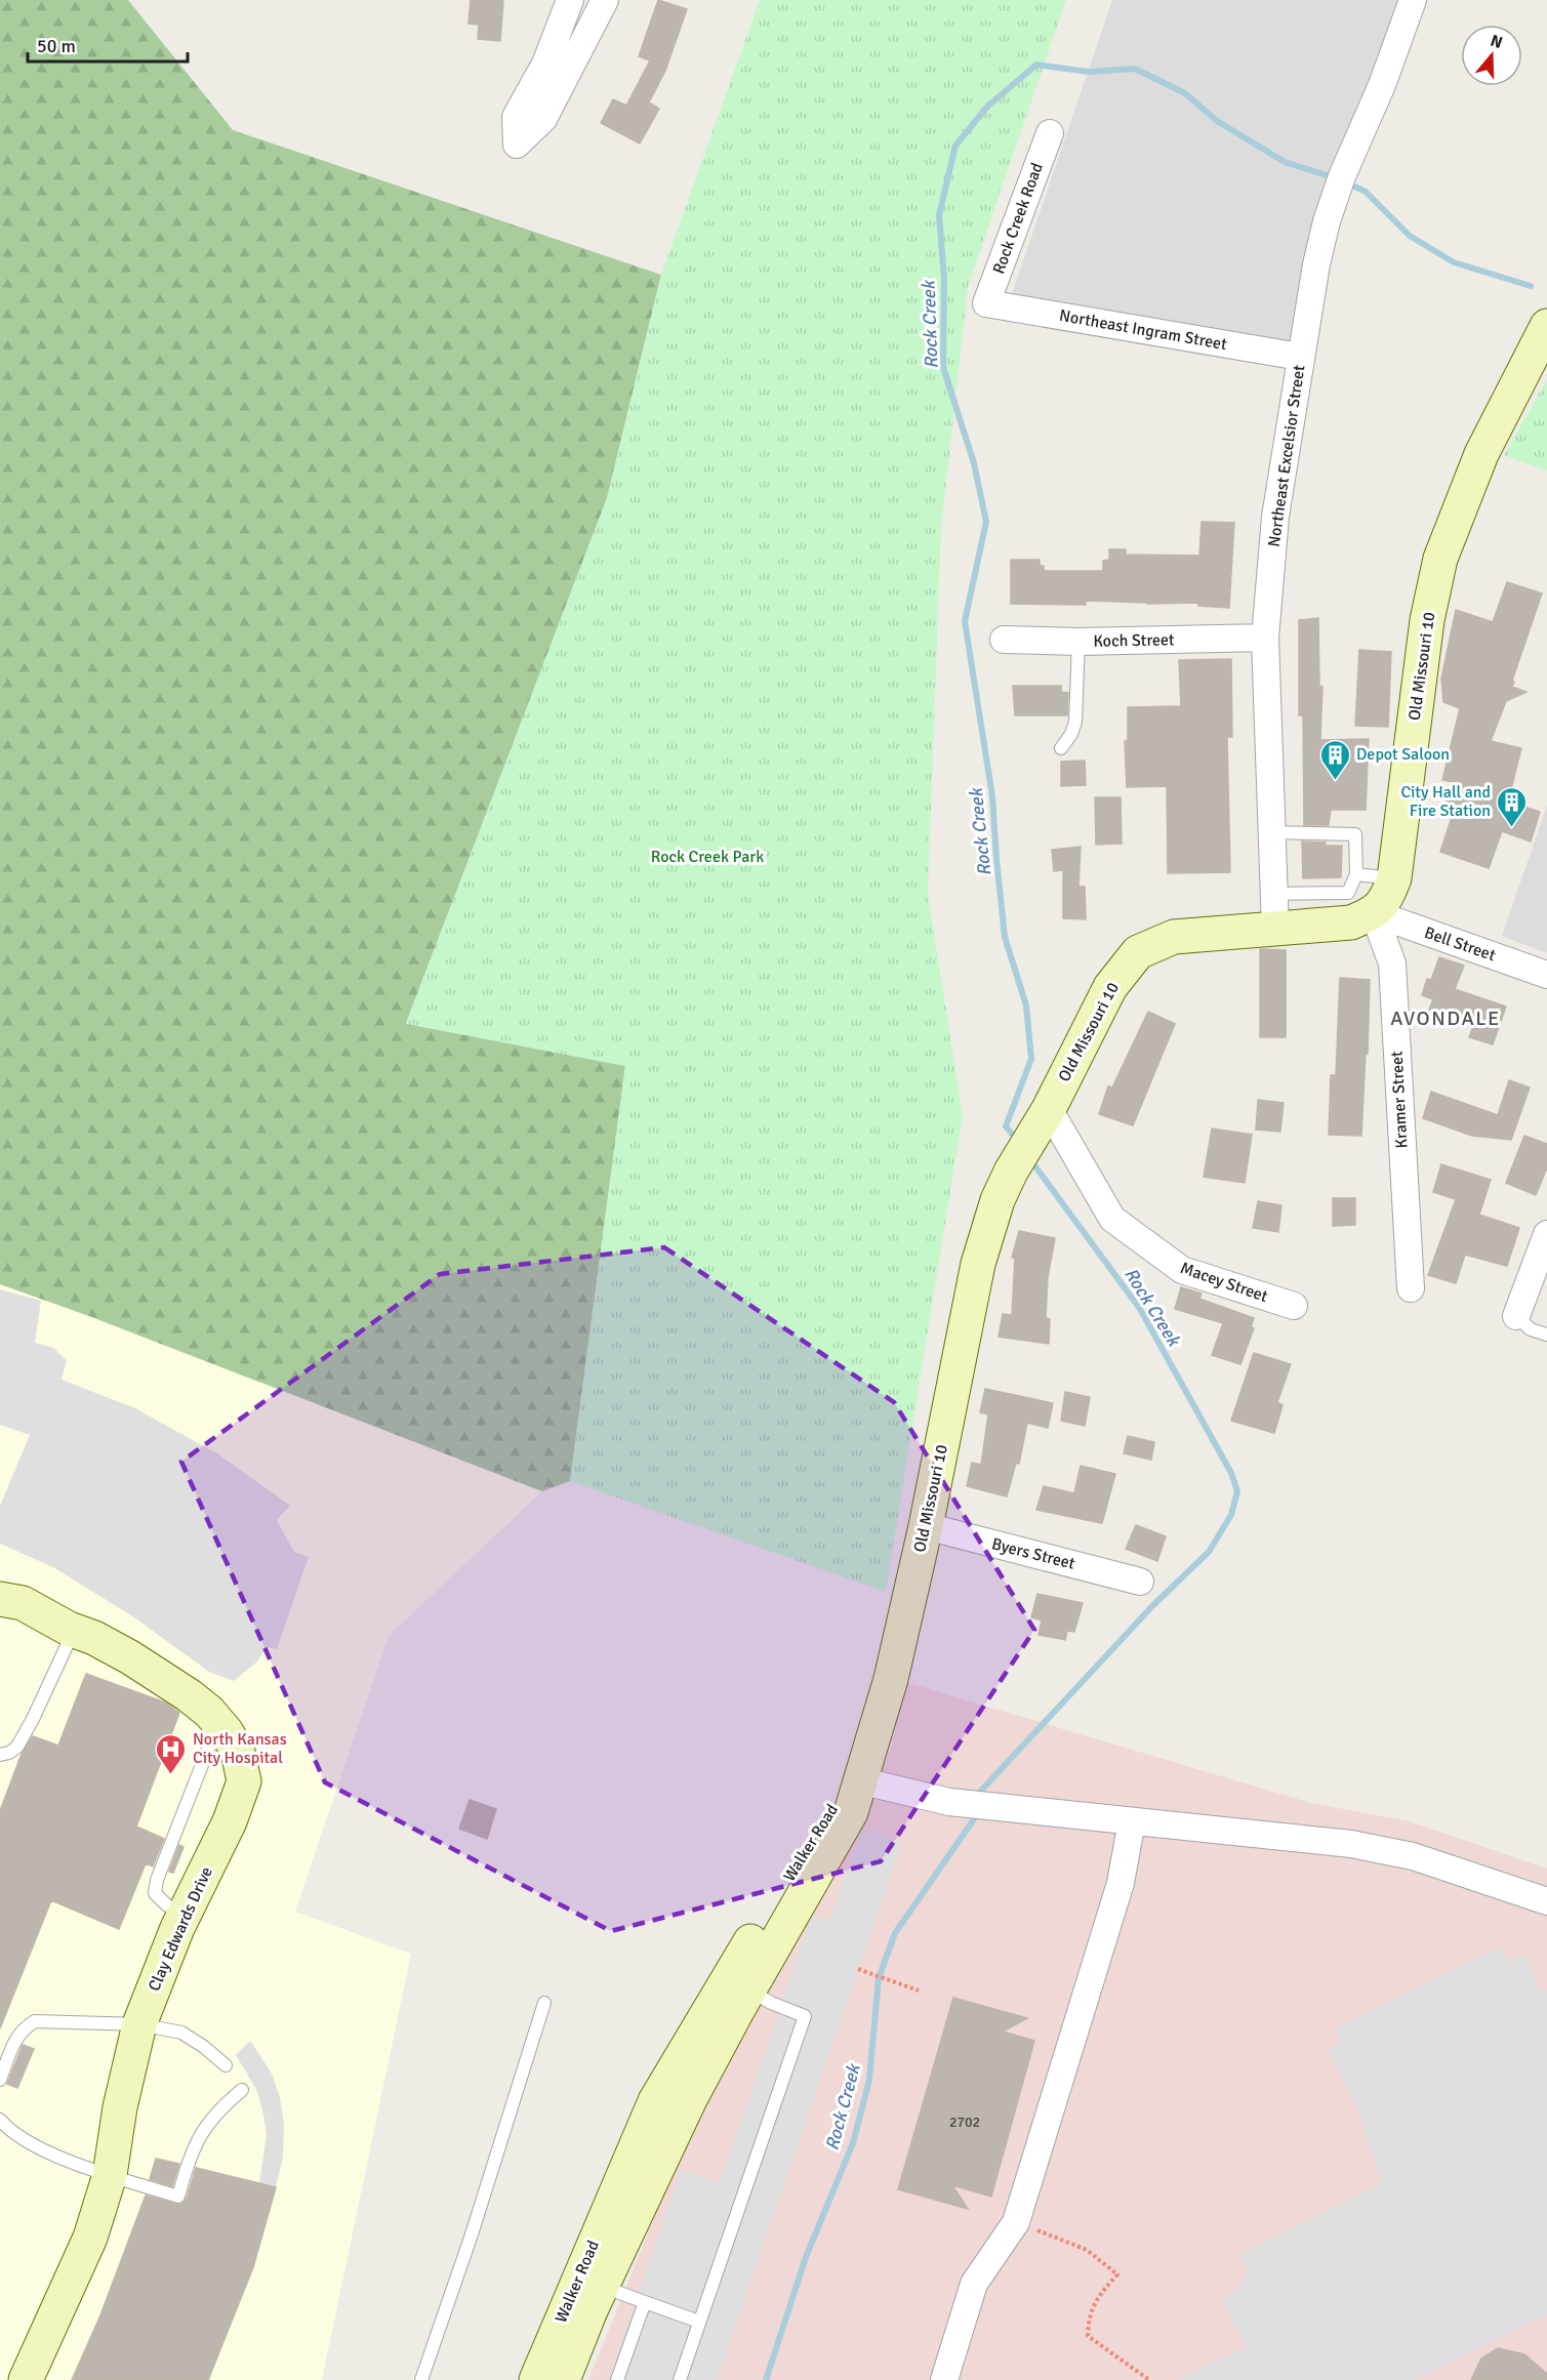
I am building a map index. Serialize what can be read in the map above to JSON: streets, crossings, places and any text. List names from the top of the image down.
{
  "streets": {
    "street": [
      "Rock Creek Road",
      "Northeast Ingram Street",
      "Northeast Excelsior Street",
      "Koch Street",
      "Old Missouri 10",
      "Bell Street",
      "Kramer Street",
      "Macey Street",
      "Byers Street",
      "Walker Road",
      "Clay Edwards Drive"
    ]
  },
  "crossings": [
    ["Rock Creek Road", "Northeast Ingram Street"],
    ["Northeast Ingram Street", "Northeast Excelsior Street"],
    ["Northeast Excelsior Street", "Koch Street"],
    ["Northeast Excelsior Street", "Old Missouri 10"],
    ["Old Missouri 10", "Bell Street"],
    ["Old Missouri 10", "Kramer Street"],
    ["Old Missouri 10", "Macey Street"],
    ["Old Missouri 10", "Byers Street"],
    ["Old Missouri 10", "Walker Road"],
    ["Bell Street", "Kramer Street"]
  ],
  "districts": ["AVONDALE"],
  "water": ["Rock Creek"],
  "parks": ["Rock Creek Park"],
  "places": {
    "building": ["Depot Saloon", "City Hall and Fire Station"],
    "hospital": ["North Kansas City Hospital"]
  },
  "house_numbers": ["2702"],
  "scale_bar": "50 m",
  "north": "top"
}
